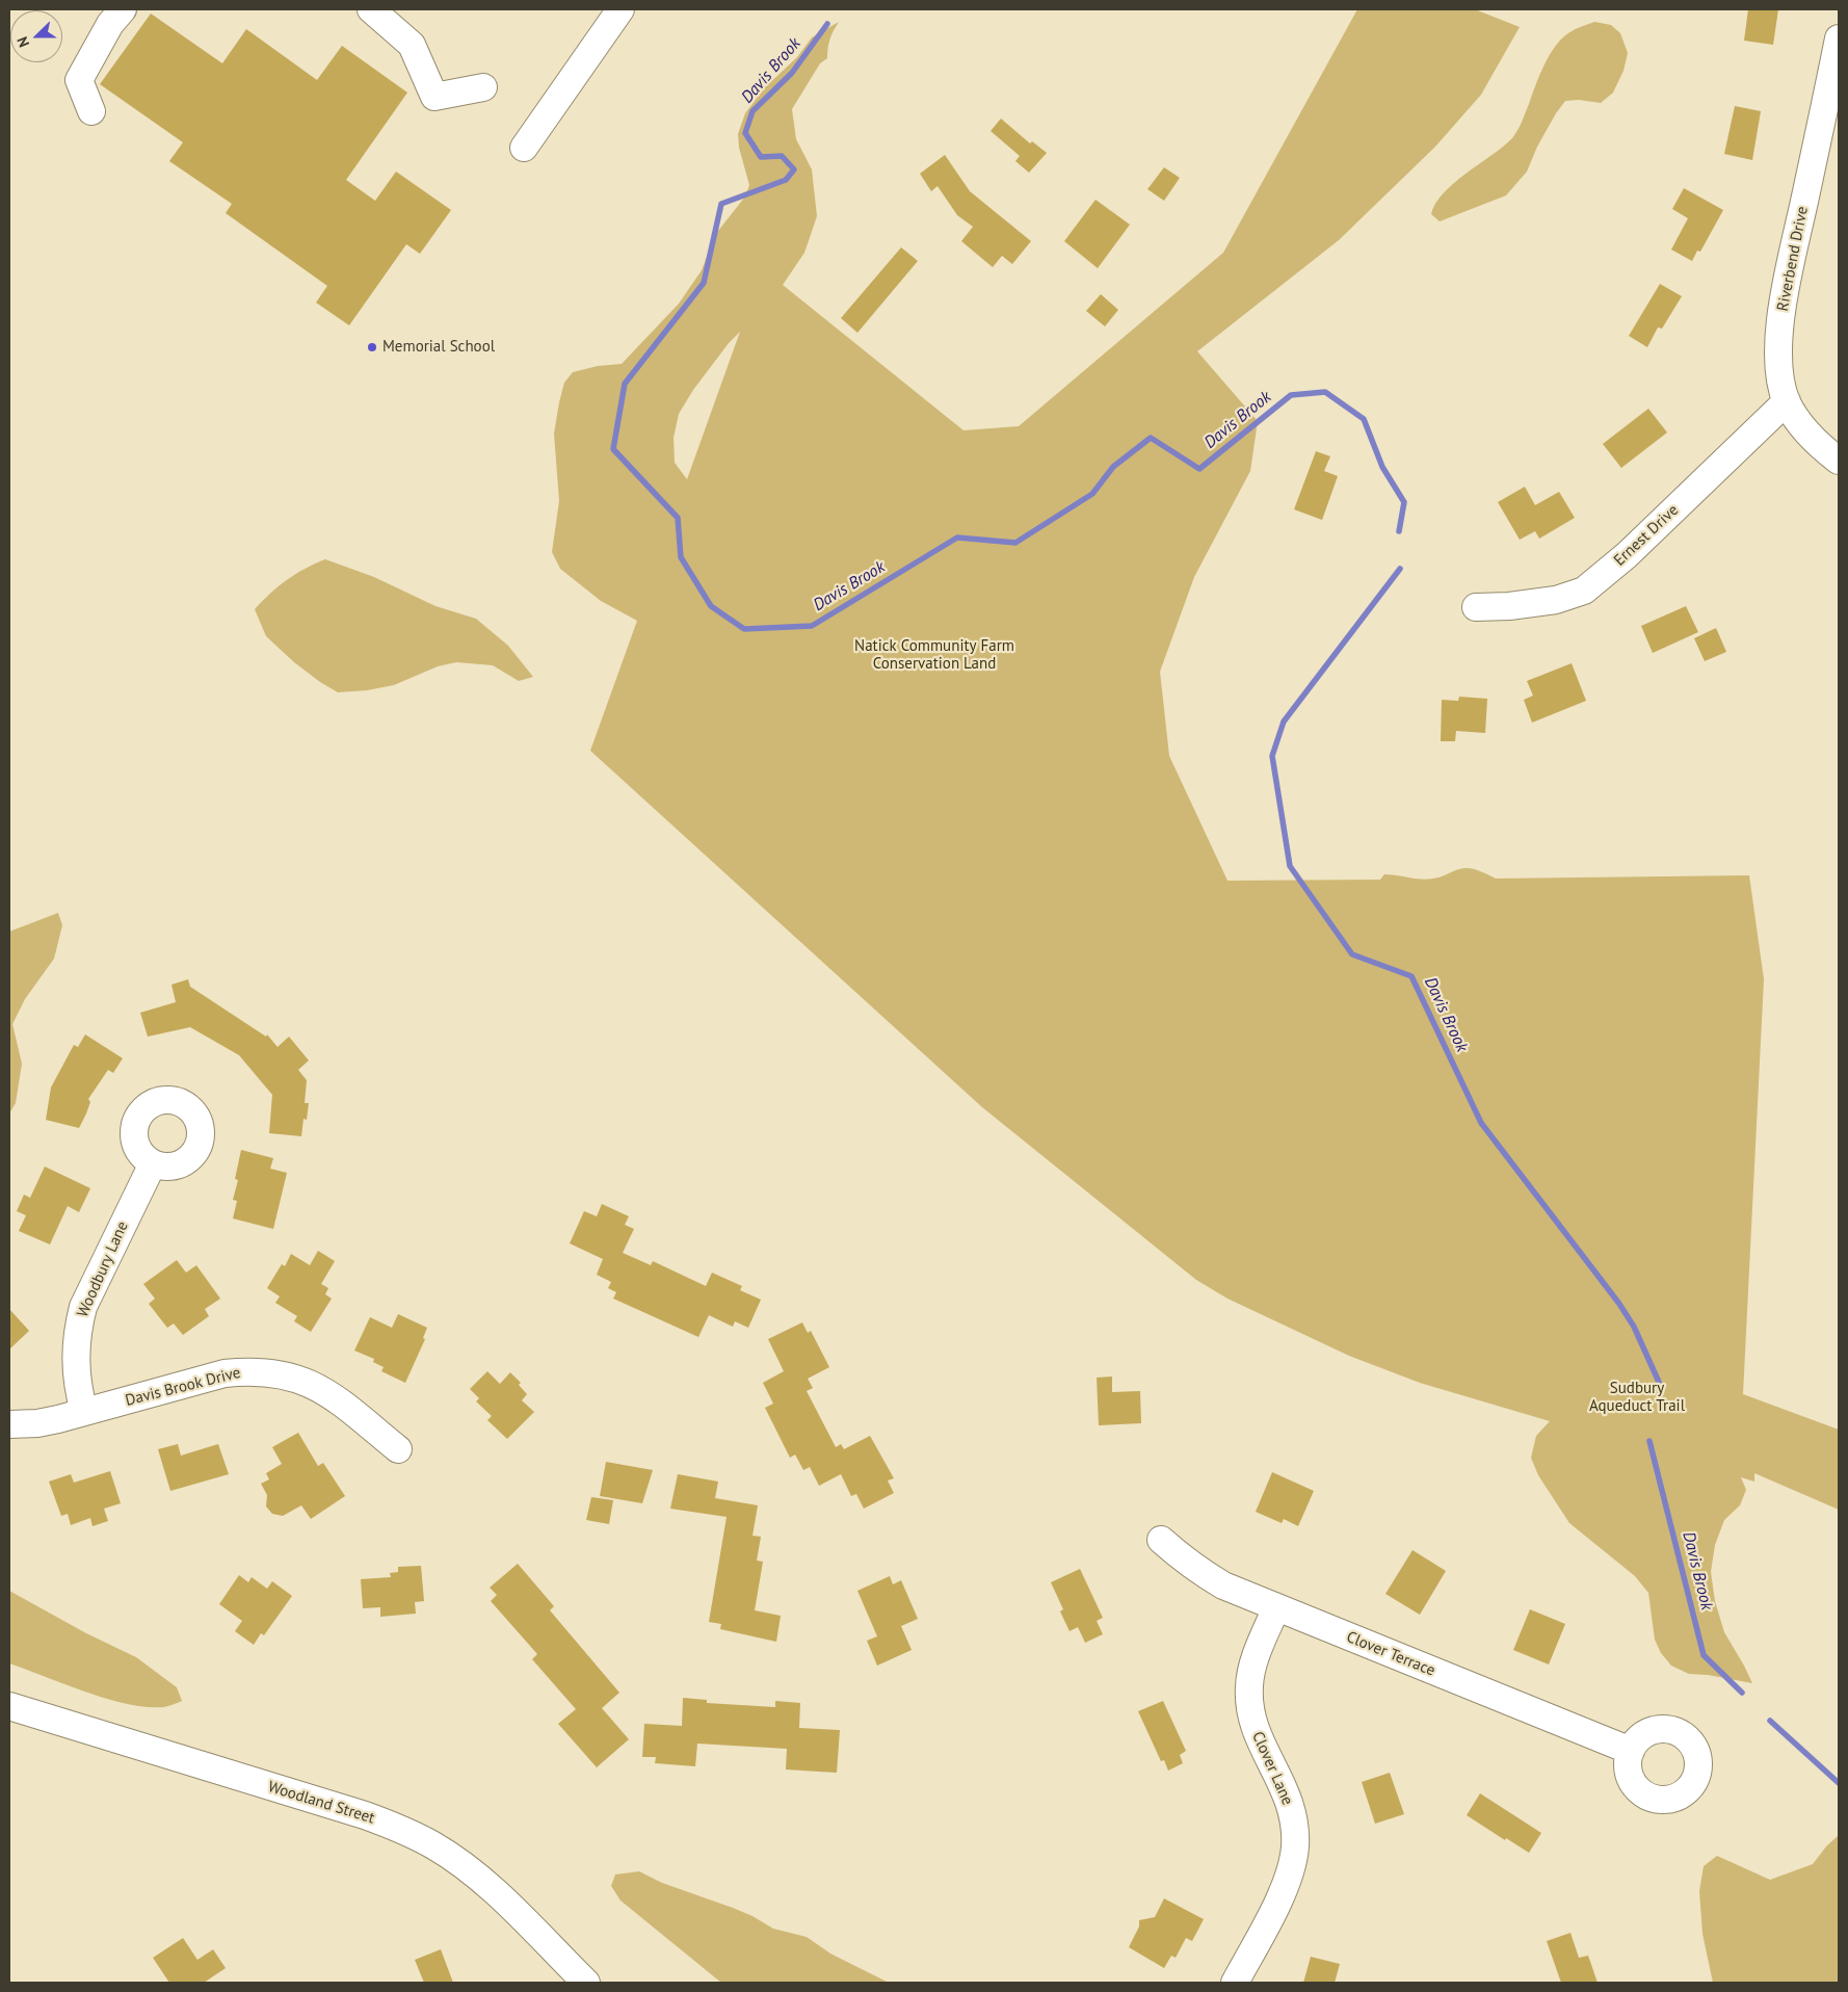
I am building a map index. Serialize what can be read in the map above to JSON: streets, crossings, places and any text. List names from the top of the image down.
{
  "streets": {
    "street": [
      "Riverbend Drive",
      "Ernest Drive",
      "Woodbury Lane",
      "Davis Brook Drive",
      "Clover Terrace",
      "Clover Lane",
      "Woodland Street"
    ]
  },
  "crossings": [
    ["Riverbend Drive", "Ernest Drive"],
    ["Woodbury Lane", "Davis Brook Drive"],
    ["Clover Terrace", "Clover Lane"]
  ],
  "water": ["Davis Brook"],
  "parks": ["Natick Community Farm Conservation Land", "Sudbury Aqueduct Trail"],
  "places": ["Memorial School"],
  "north": "left"
}
